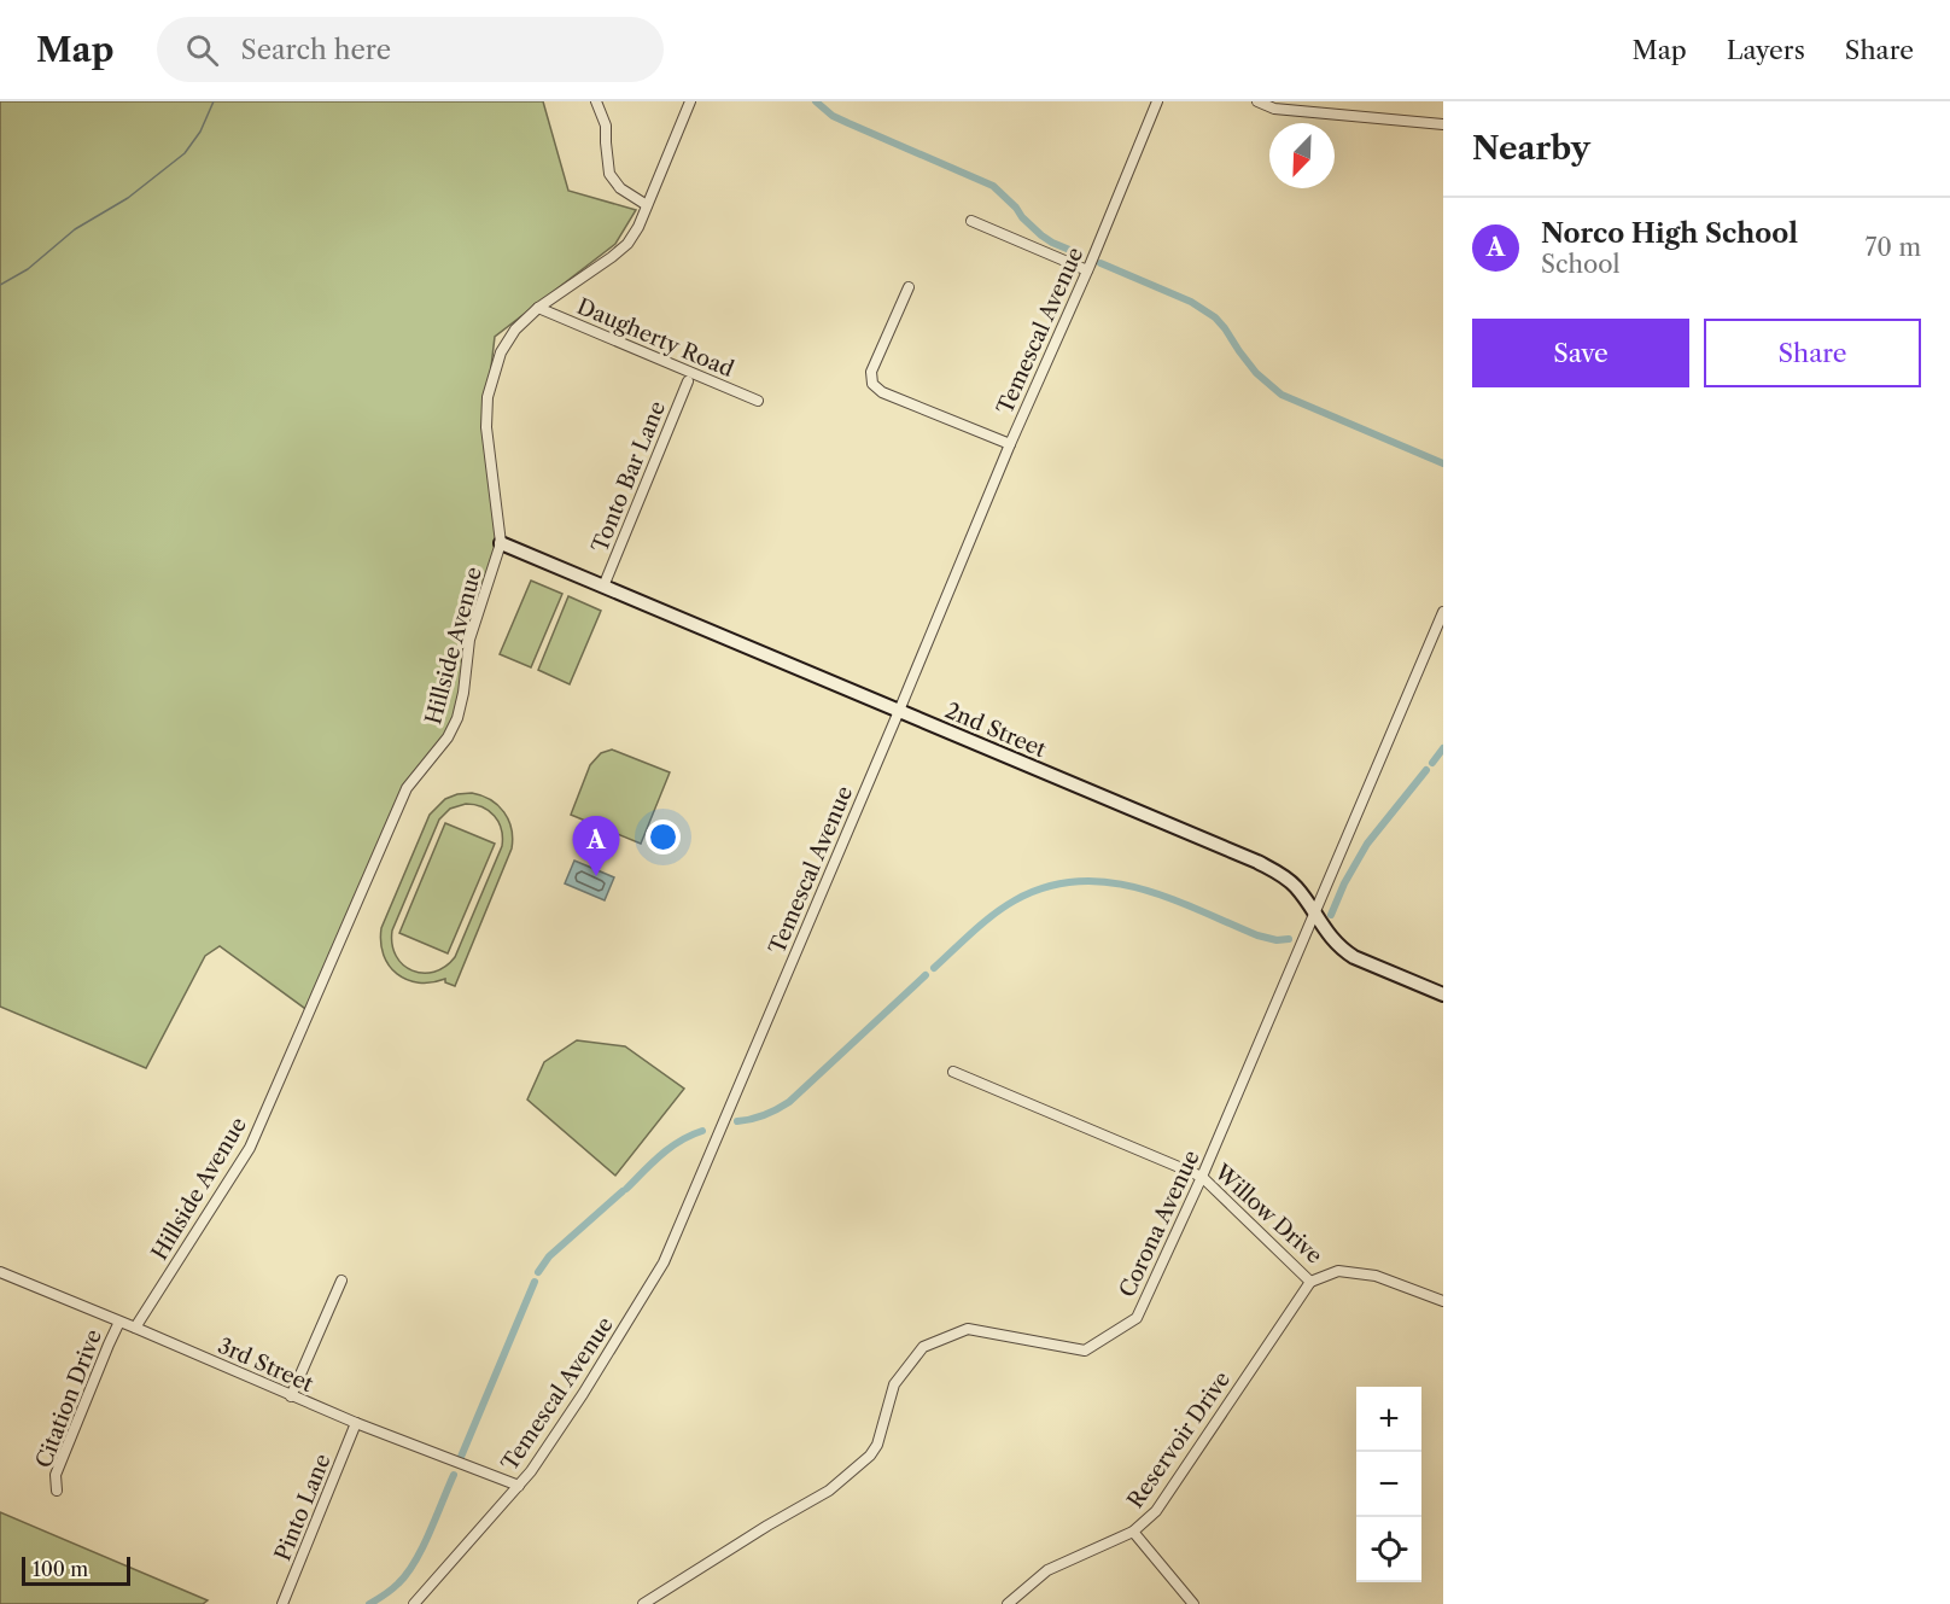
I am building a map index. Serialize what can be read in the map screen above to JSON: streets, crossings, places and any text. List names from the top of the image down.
{
  "streets": {
    "street": [
      "Temescal Avenue",
      "Daugherty Road",
      "Tonto Bar Lane",
      "Hillside Avenue",
      "2nd Street",
      "Willow Drive",
      "Corona Avenue",
      "3rd Street",
      "Citation Drive",
      "Reservoir Drive",
      "Pinto Lane"
    ]
  },
  "crossings": [
    ["Temescal Avenue", "2nd Street"],
    ["Temescal Avenue", "3rd Street"],
    ["Daugherty Road", "Hillside Avenue"],
    ["Tonto Bar Lane", "2nd Street"],
    ["Hillside Avenue", "2nd Street"],
    ["Hillside Avenue", "3rd Street"],
    ["2nd Street", "Corona Avenue"],
    ["Willow Drive", "Corona Avenue"],
    ["Willow Drive", "Reservoir Drive"],
    ["3rd Street", "Citation Drive"],
    ["3rd Street", "Pinto Lane"]
  ],
  "scale_bar": "100 m",
  "north": "bottom left",
  "page": {
    "header": "Map",
    "search": "Search here",
    "nav": ["Map", "Layers", "Share"],
    "heading": "Nearby",
    "list": [
      {
        "mark": "A",
        "name": "Norco High School",
        "note": "School",
        "value": "70 m"
      }
    ],
    "buttons": ["Save", "Share"],
    "pins": "A",
    "map_buttons": ["+", "−"],
    "scale": "100 m"
  }
}
